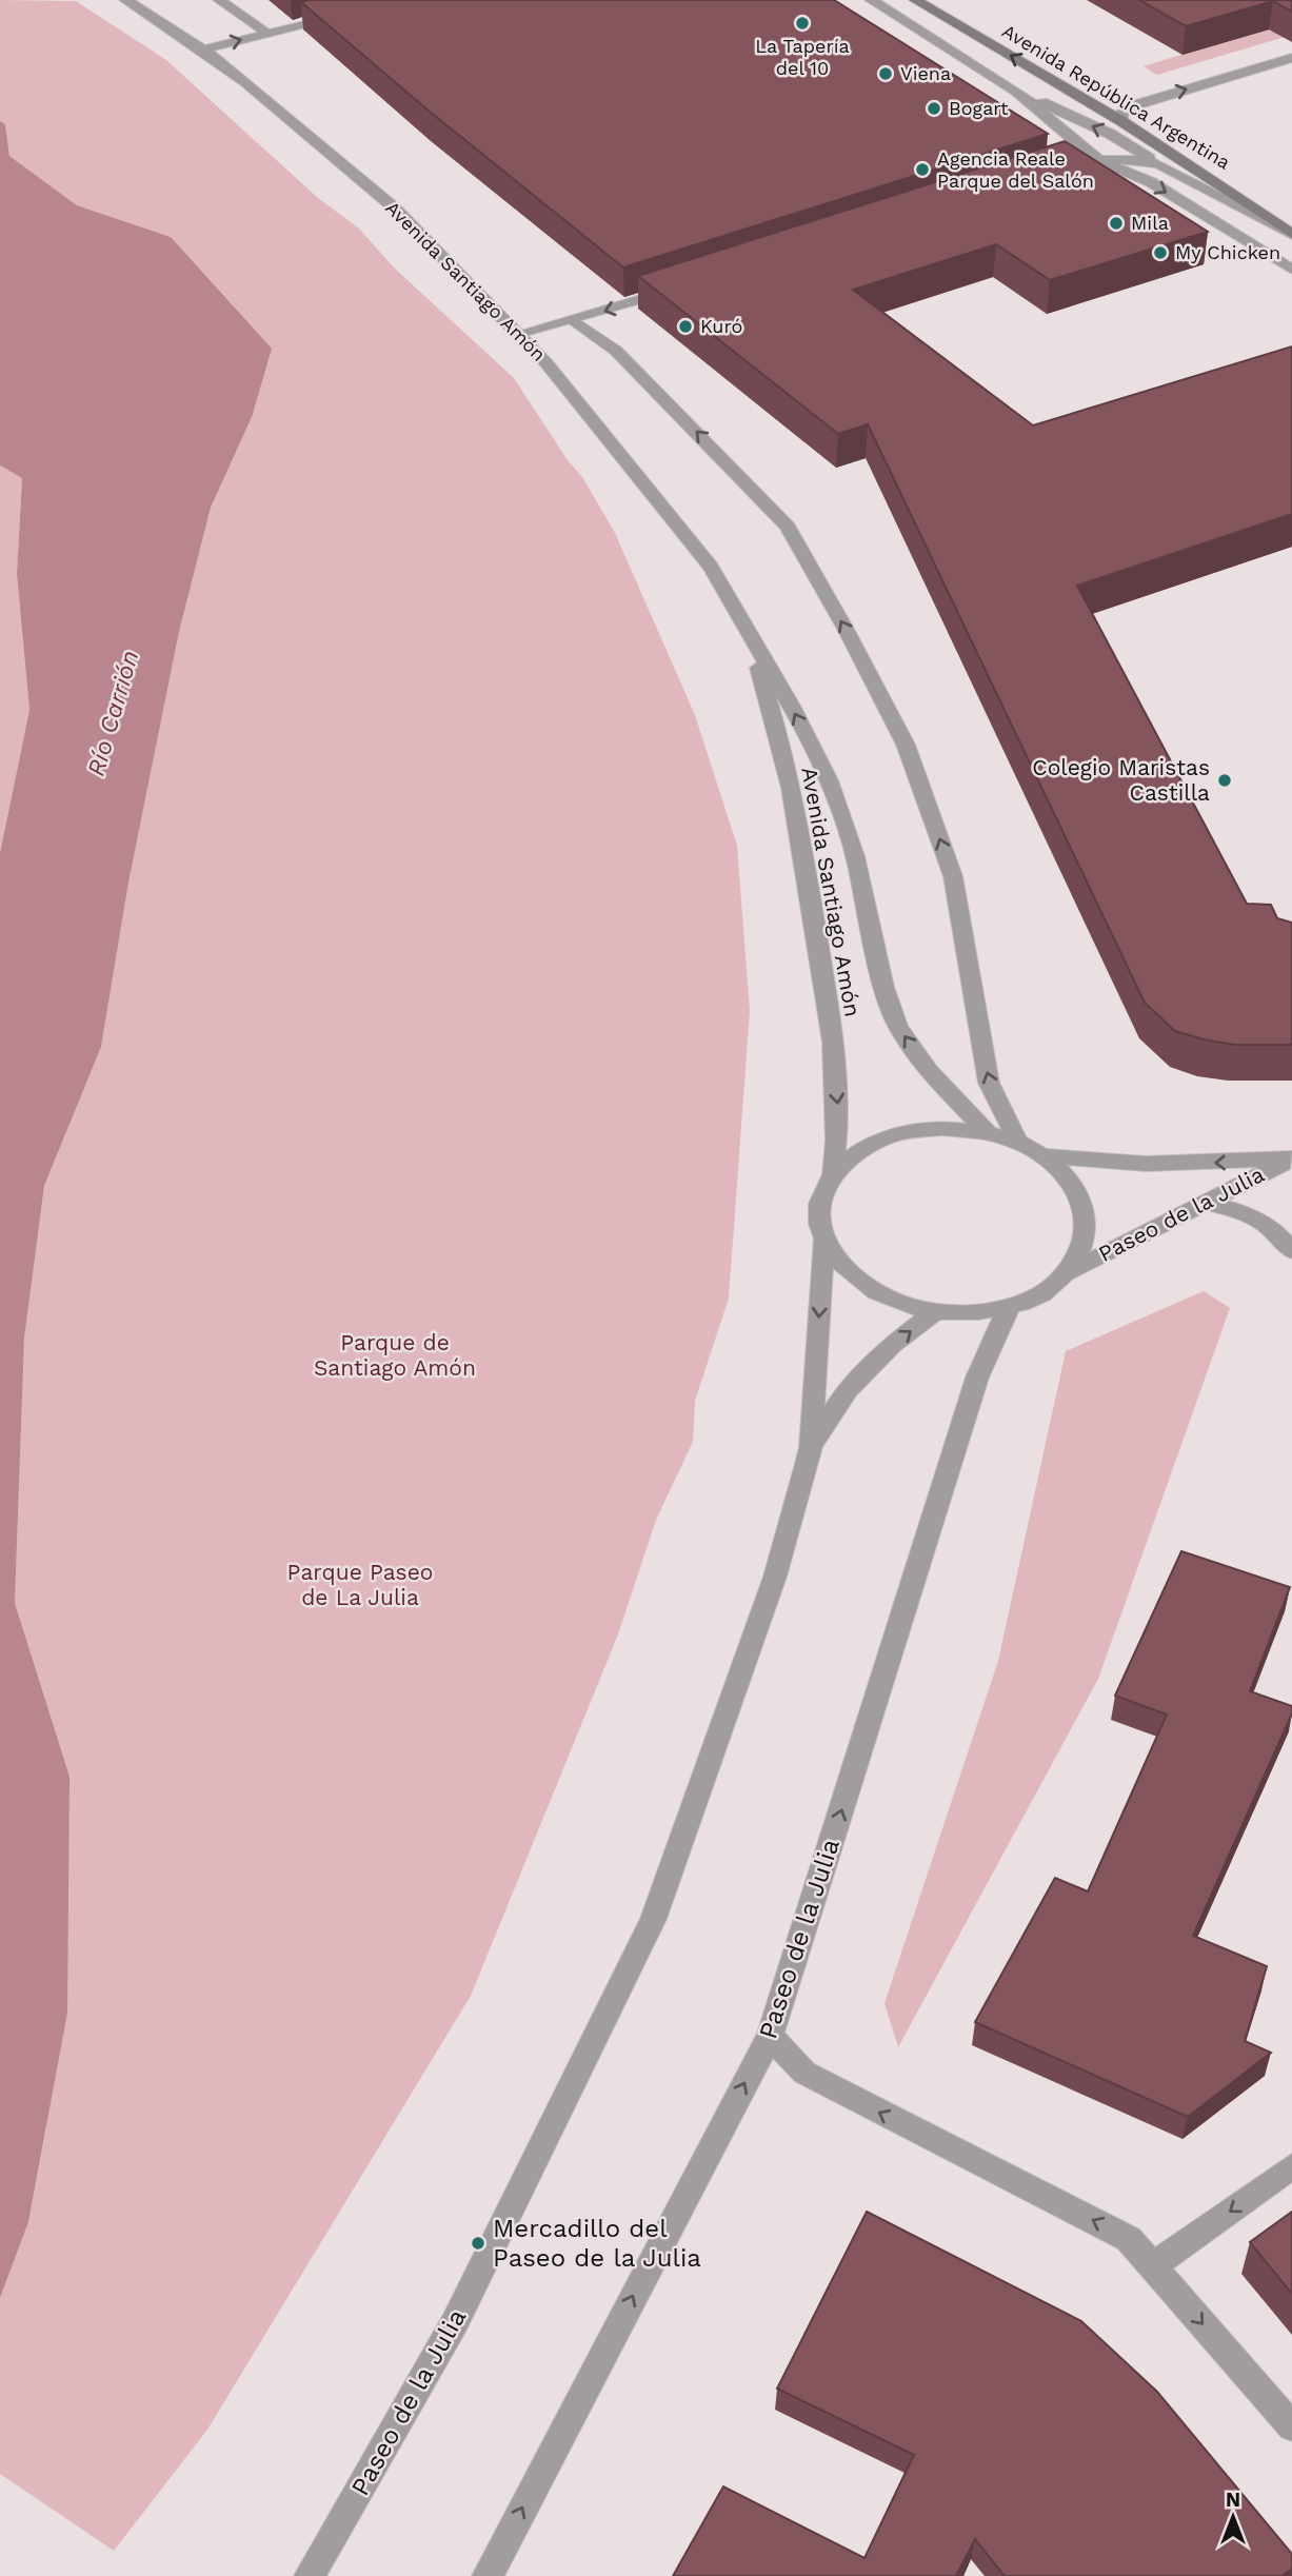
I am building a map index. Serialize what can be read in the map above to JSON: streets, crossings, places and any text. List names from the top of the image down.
{
  "streets": {
    "main road": ["Avenida República Argentina"],
    "street": ["Avenida Santiago Amón", "Paseo de la Julia"]
  },
  "crossings": [
    ["Avenida Santiago Amón", "Paseo de la Julia"]
  ],
  "water": ["Río Carrión"],
  "parks": ["Parque de Santiago Amón", "Parque Paseo de La Julia"],
  "places": [
    "La Tapería del 10",
    "Viena",
    "Bogart",
    "Agencia Reale Parque del Salón",
    "Mila",
    "My Chicken",
    "Kuró",
    "Colegio Maristas Castilla",
    "Mercadillo del Paseo de la Julia"
  ],
  "north": "top"
}
